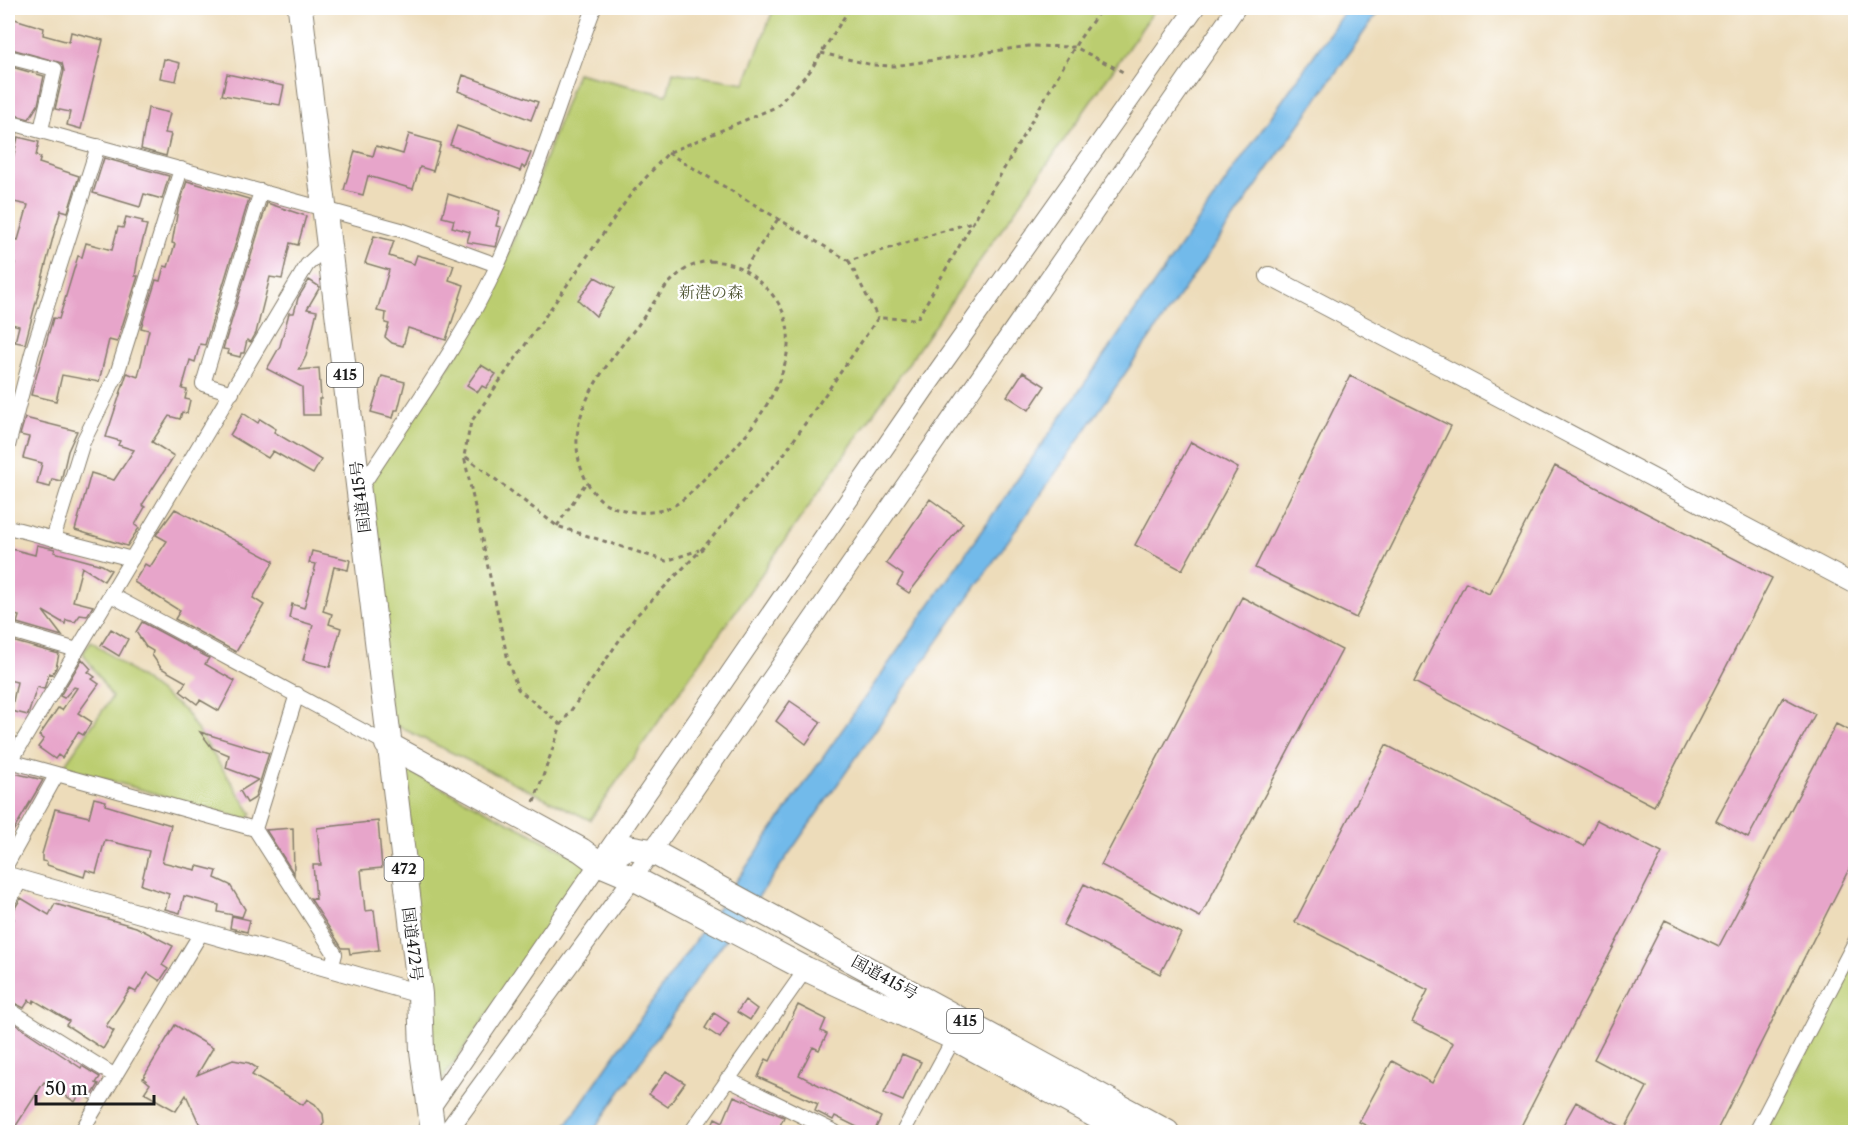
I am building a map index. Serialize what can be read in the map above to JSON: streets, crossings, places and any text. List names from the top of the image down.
{
  "streets": {
    "highway": [
      "415",
      "国道415号",
      "472",
      "国道472号"
    ]
  },
  "crossings": [
    ["国道415号", "国道472号"]
  ],
  "parks": ["新港の森"],
  "scale_bar": "50 m"
}
